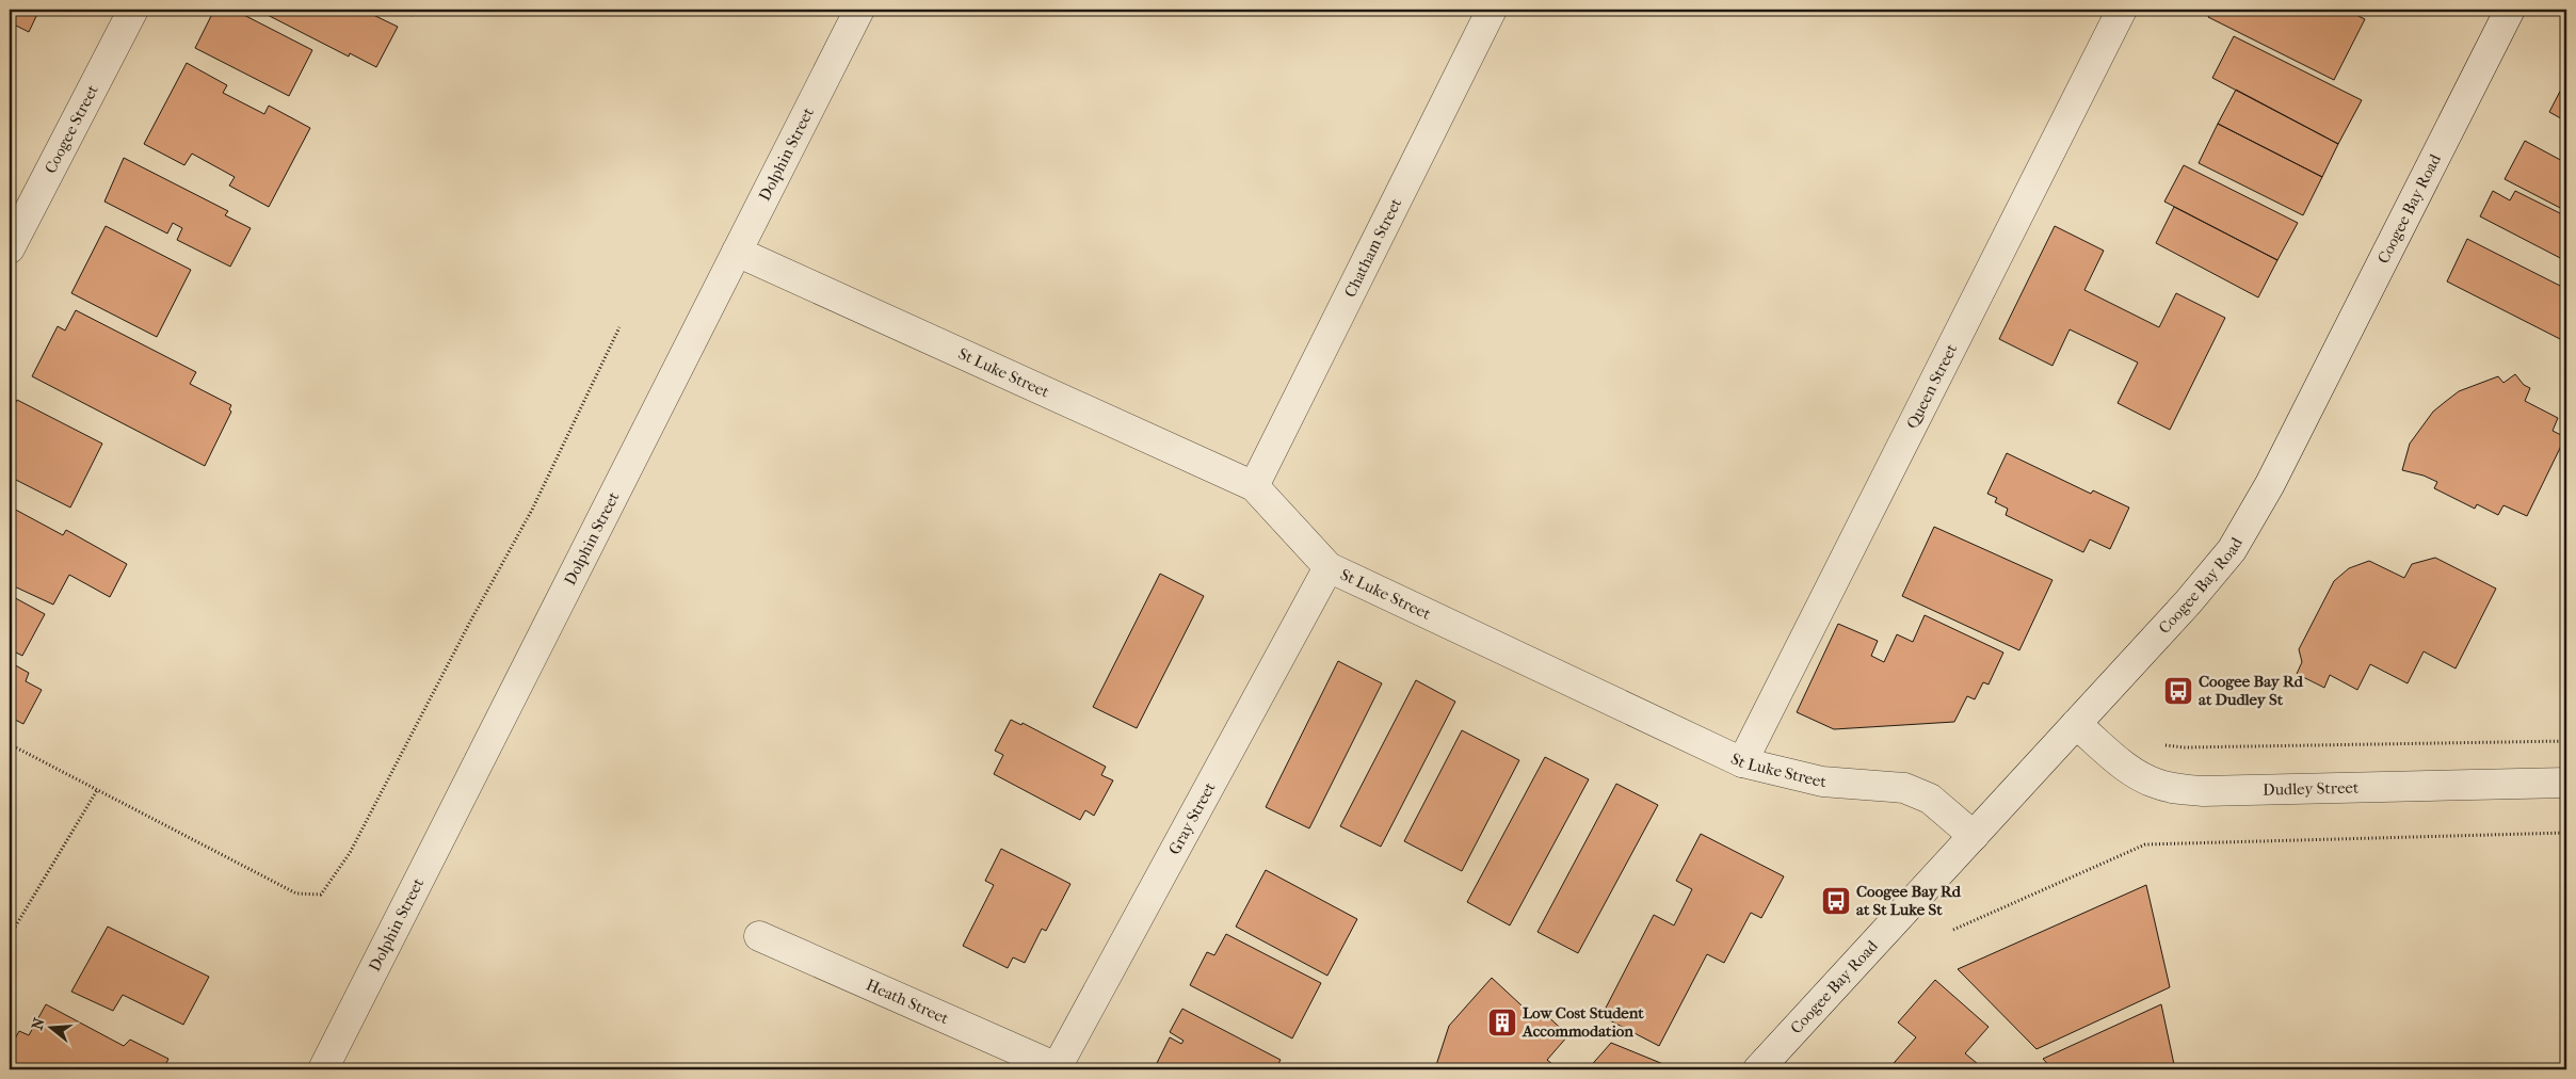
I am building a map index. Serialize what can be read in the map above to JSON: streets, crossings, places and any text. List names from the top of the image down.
{
  "streets": {
    "street": [
      "Coogee Street",
      "Dolphin Street",
      "Coogee Bay Road",
      "Chatham Street",
      "St Luke Street",
      "Queen Street",
      "Dudley Street",
      "Gray Street",
      "Heath Street"
    ]
  },
  "crossings": [
    ["Dolphin Street", "St Luke Street"],
    ["Coogee Bay Road", "St Luke Street"],
    ["Coogee Bay Road", "Dudley Street"],
    ["Chatham Street", "St Luke Street"],
    ["St Luke Street", "Queen Street"],
    ["St Luke Street", "Gray Street"],
    ["Gray Street", "Heath Street"]
  ],
  "places": {
    "bus stop": ["Coogee Bay Rd at Dudley St", "Coogee Bay Rd at St Luke St"],
    "building": ["Low Cost Student Accommodation"]
  },
  "north": "left"
}
